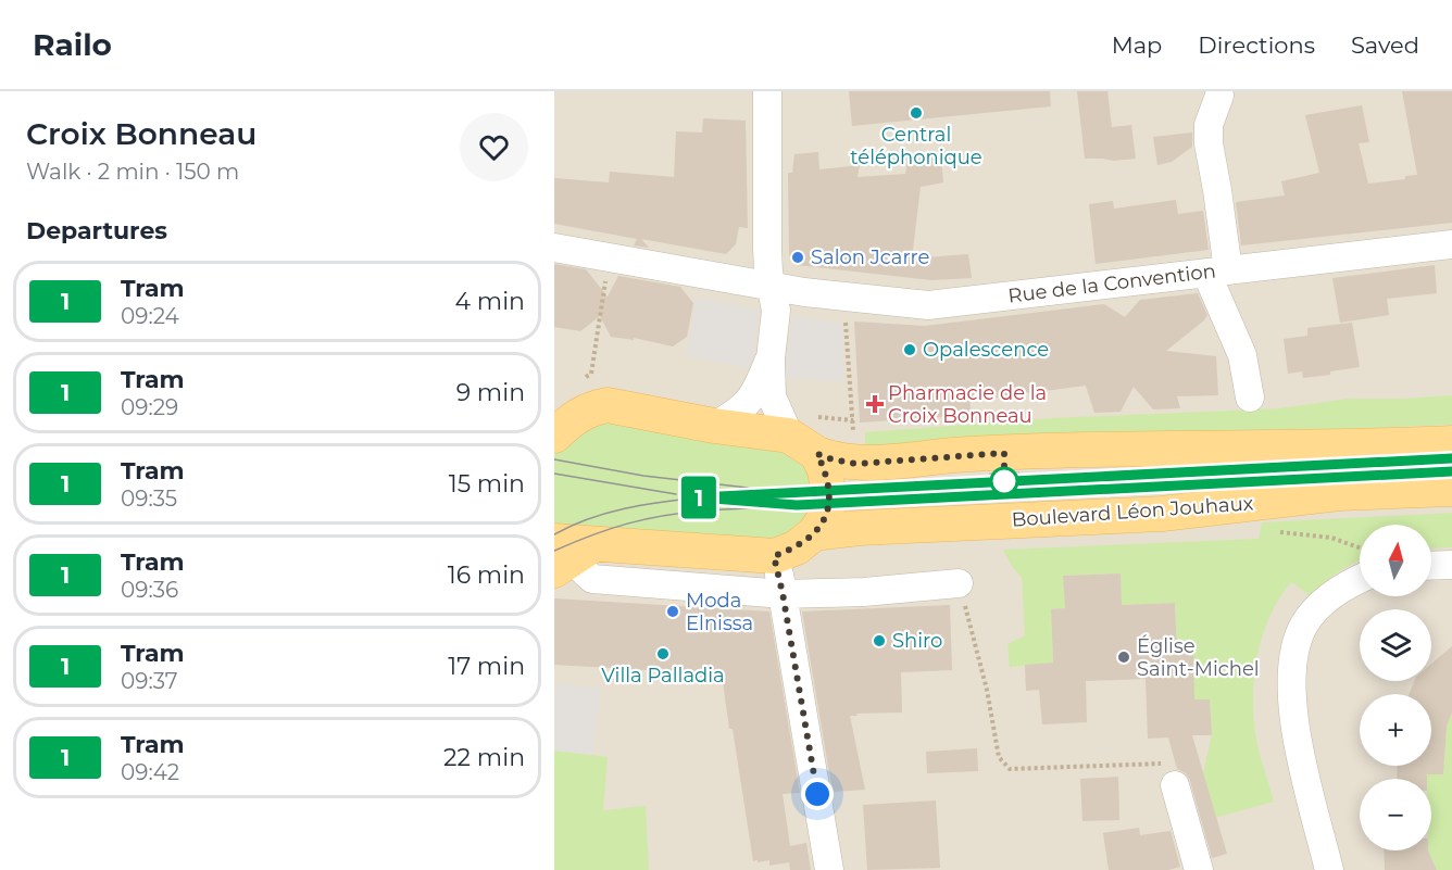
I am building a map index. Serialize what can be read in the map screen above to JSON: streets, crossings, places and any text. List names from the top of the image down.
{
  "streets": {
    "main road": ["Boulevard Léon Jouhaux"],
    "street": ["Rue de la Convention"]
  },
  "places": {
    "other": [
      "Central téléphonique",
      "Salon Jcarre",
      "Opalescence",
      "Moda Elnissa",
      "Shiro",
      "Villa Palladia",
      "Église Saint-Michel"
    ],
    "health": ["Pharmacie de la Croix Bonneau"]
  },
  "lines": ["tram line 1"],
  "north": "top",
  "page": {
    "header": "Railo",
    "nav": ["Map", "Directions", "Saved"],
    "heading": [
      ["Croix Bonneau", "Walk · 2 min · 150 m"],
      "Departures"
    ],
    "on_map": "1",
    "list": [
      {
        "mark": "1",
        "name": "Tram",
        "note": "09:24",
        "value": "4 min"
      },
      {
        "mark": "1",
        "name": "Tram",
        "note": "09:29",
        "value": "9 min"
      },
      {
        "mark": "1",
        "name": "Tram",
        "note": "09:35",
        "value": "15 min"
      },
      {
        "mark": "1",
        "name": "Tram",
        "note": "09:36",
        "value": "16 min"
      },
      {
        "mark": "1",
        "name": "Tram",
        "note": "09:37",
        "value": "17 min"
      },
      {
        "mark": "1",
        "name": "Tram",
        "note": "09:42",
        "value": "22 min"
      }
    ],
    "map_buttons": ["+", "−"]
  }
}
